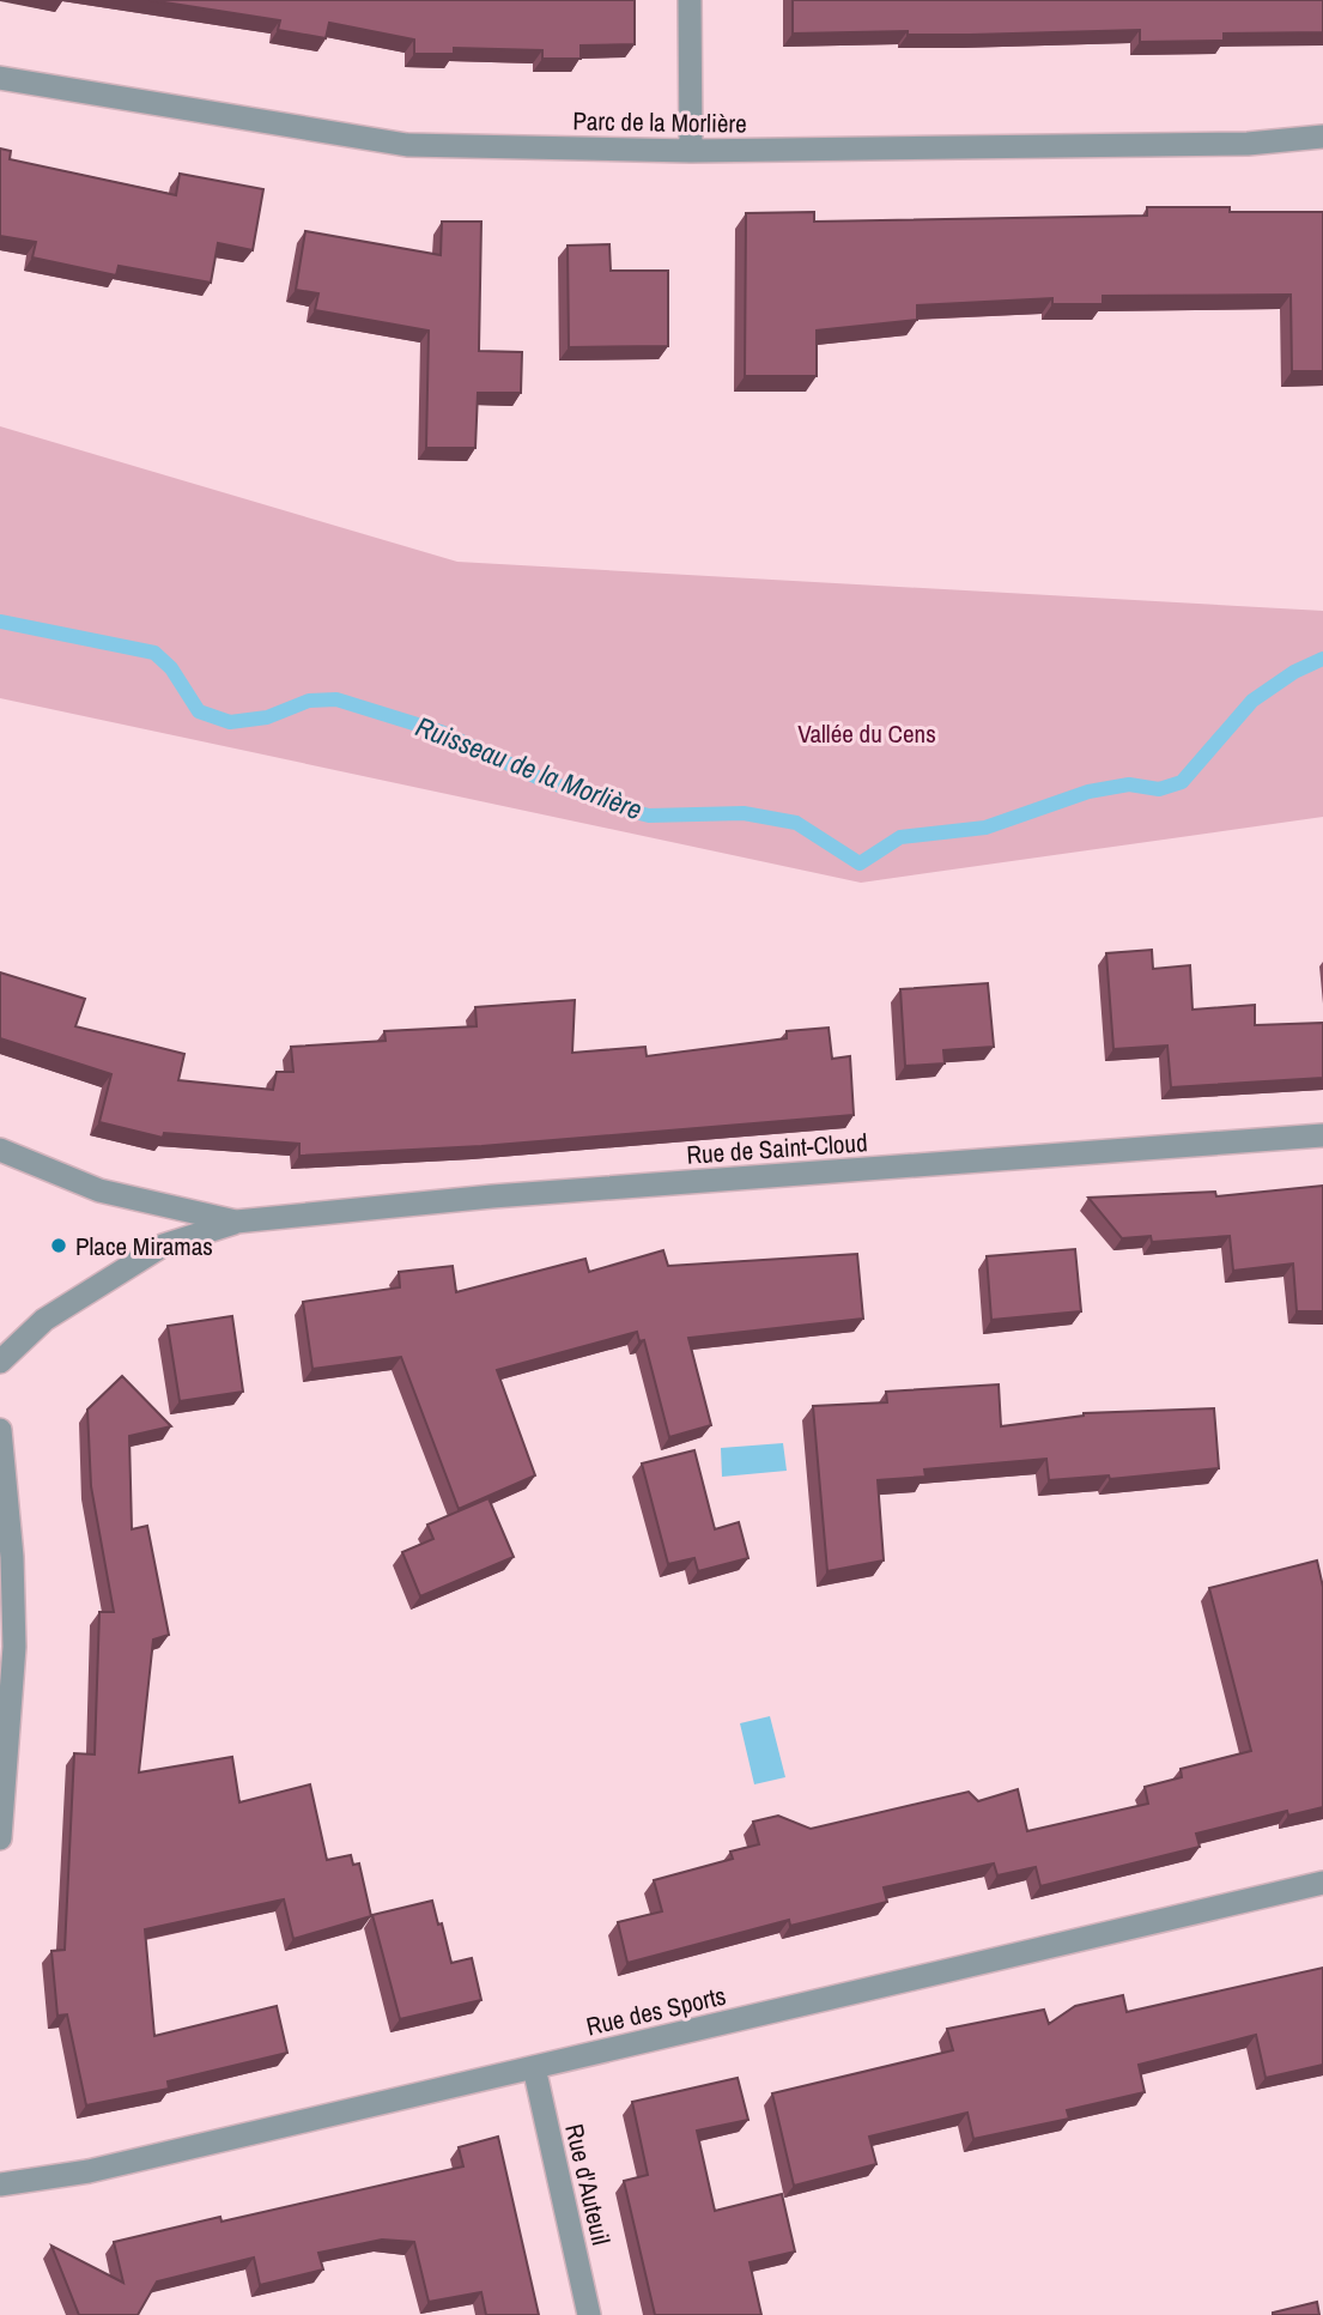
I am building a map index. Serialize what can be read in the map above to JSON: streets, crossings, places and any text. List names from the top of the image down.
{
  "streets": {
    "street": [
      "Parc de la Morlière",
      "Rue de Saint-Cloud",
      "Rue des Sports",
      "Rue d'Auteuil"
    ]
  },
  "crossings": [
    ["Rue des Sports", "Rue d'Auteuil"]
  ],
  "water": ["Ruisseau de la Morlière"],
  "parks": ["Vallée du Cens"],
  "places": ["Place Miramas"]
}
